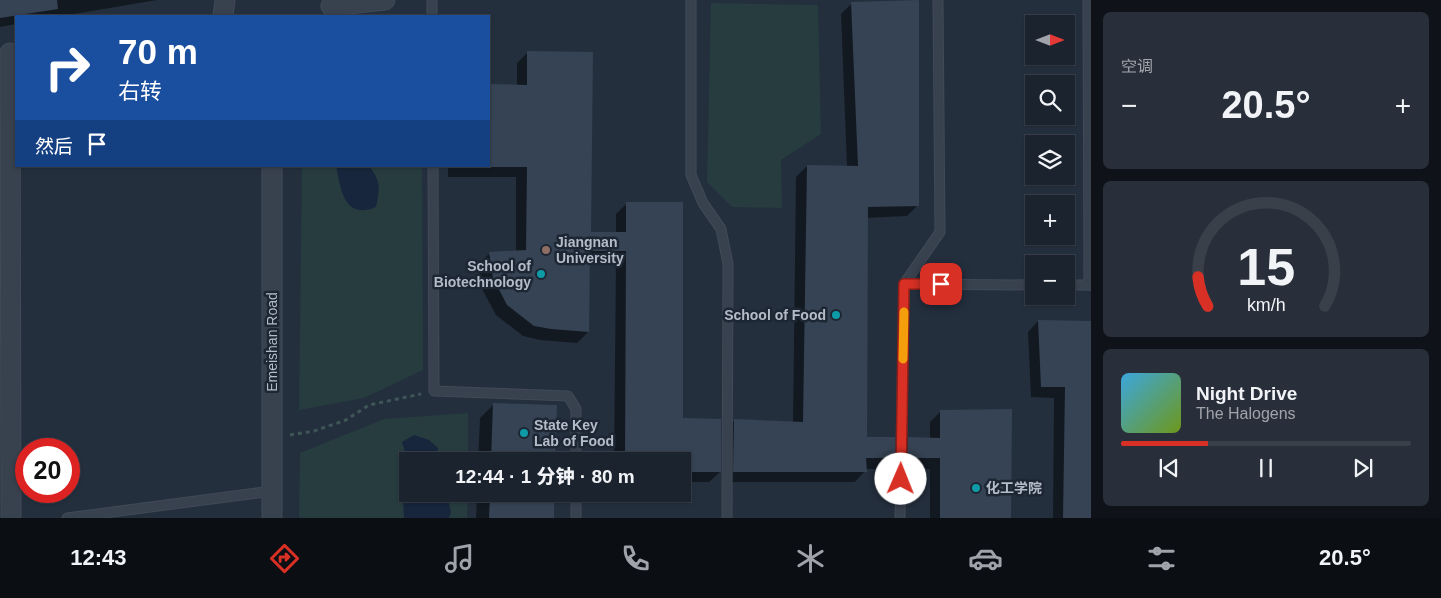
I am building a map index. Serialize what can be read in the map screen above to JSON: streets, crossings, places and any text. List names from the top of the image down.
{
  "streets": {
    "street": ["Emeishan Road"]
  },
  "places": [
    "Jiangnan University",
    "School of Biotechnology",
    "School of Food",
    "State Key Lab of Food",
    "化工学院"
  ],
  "north": "right",
  "page": {
    "tile": "空调",
    "map_buttons": ["+", "−"],
    "turn": ["70 m", "右转"],
    "heat": ["−", "20.5°", "+"],
    "then": "然后",
    "song": ["Night Drive", "The Halogens"],
    "limit": "20",
    "trip": "12:44 · 1 分钟 · 80 m",
    "tabs": ["12:43", "20.5°"],
    "gauge": ["15", "km/h"]
  }
}
